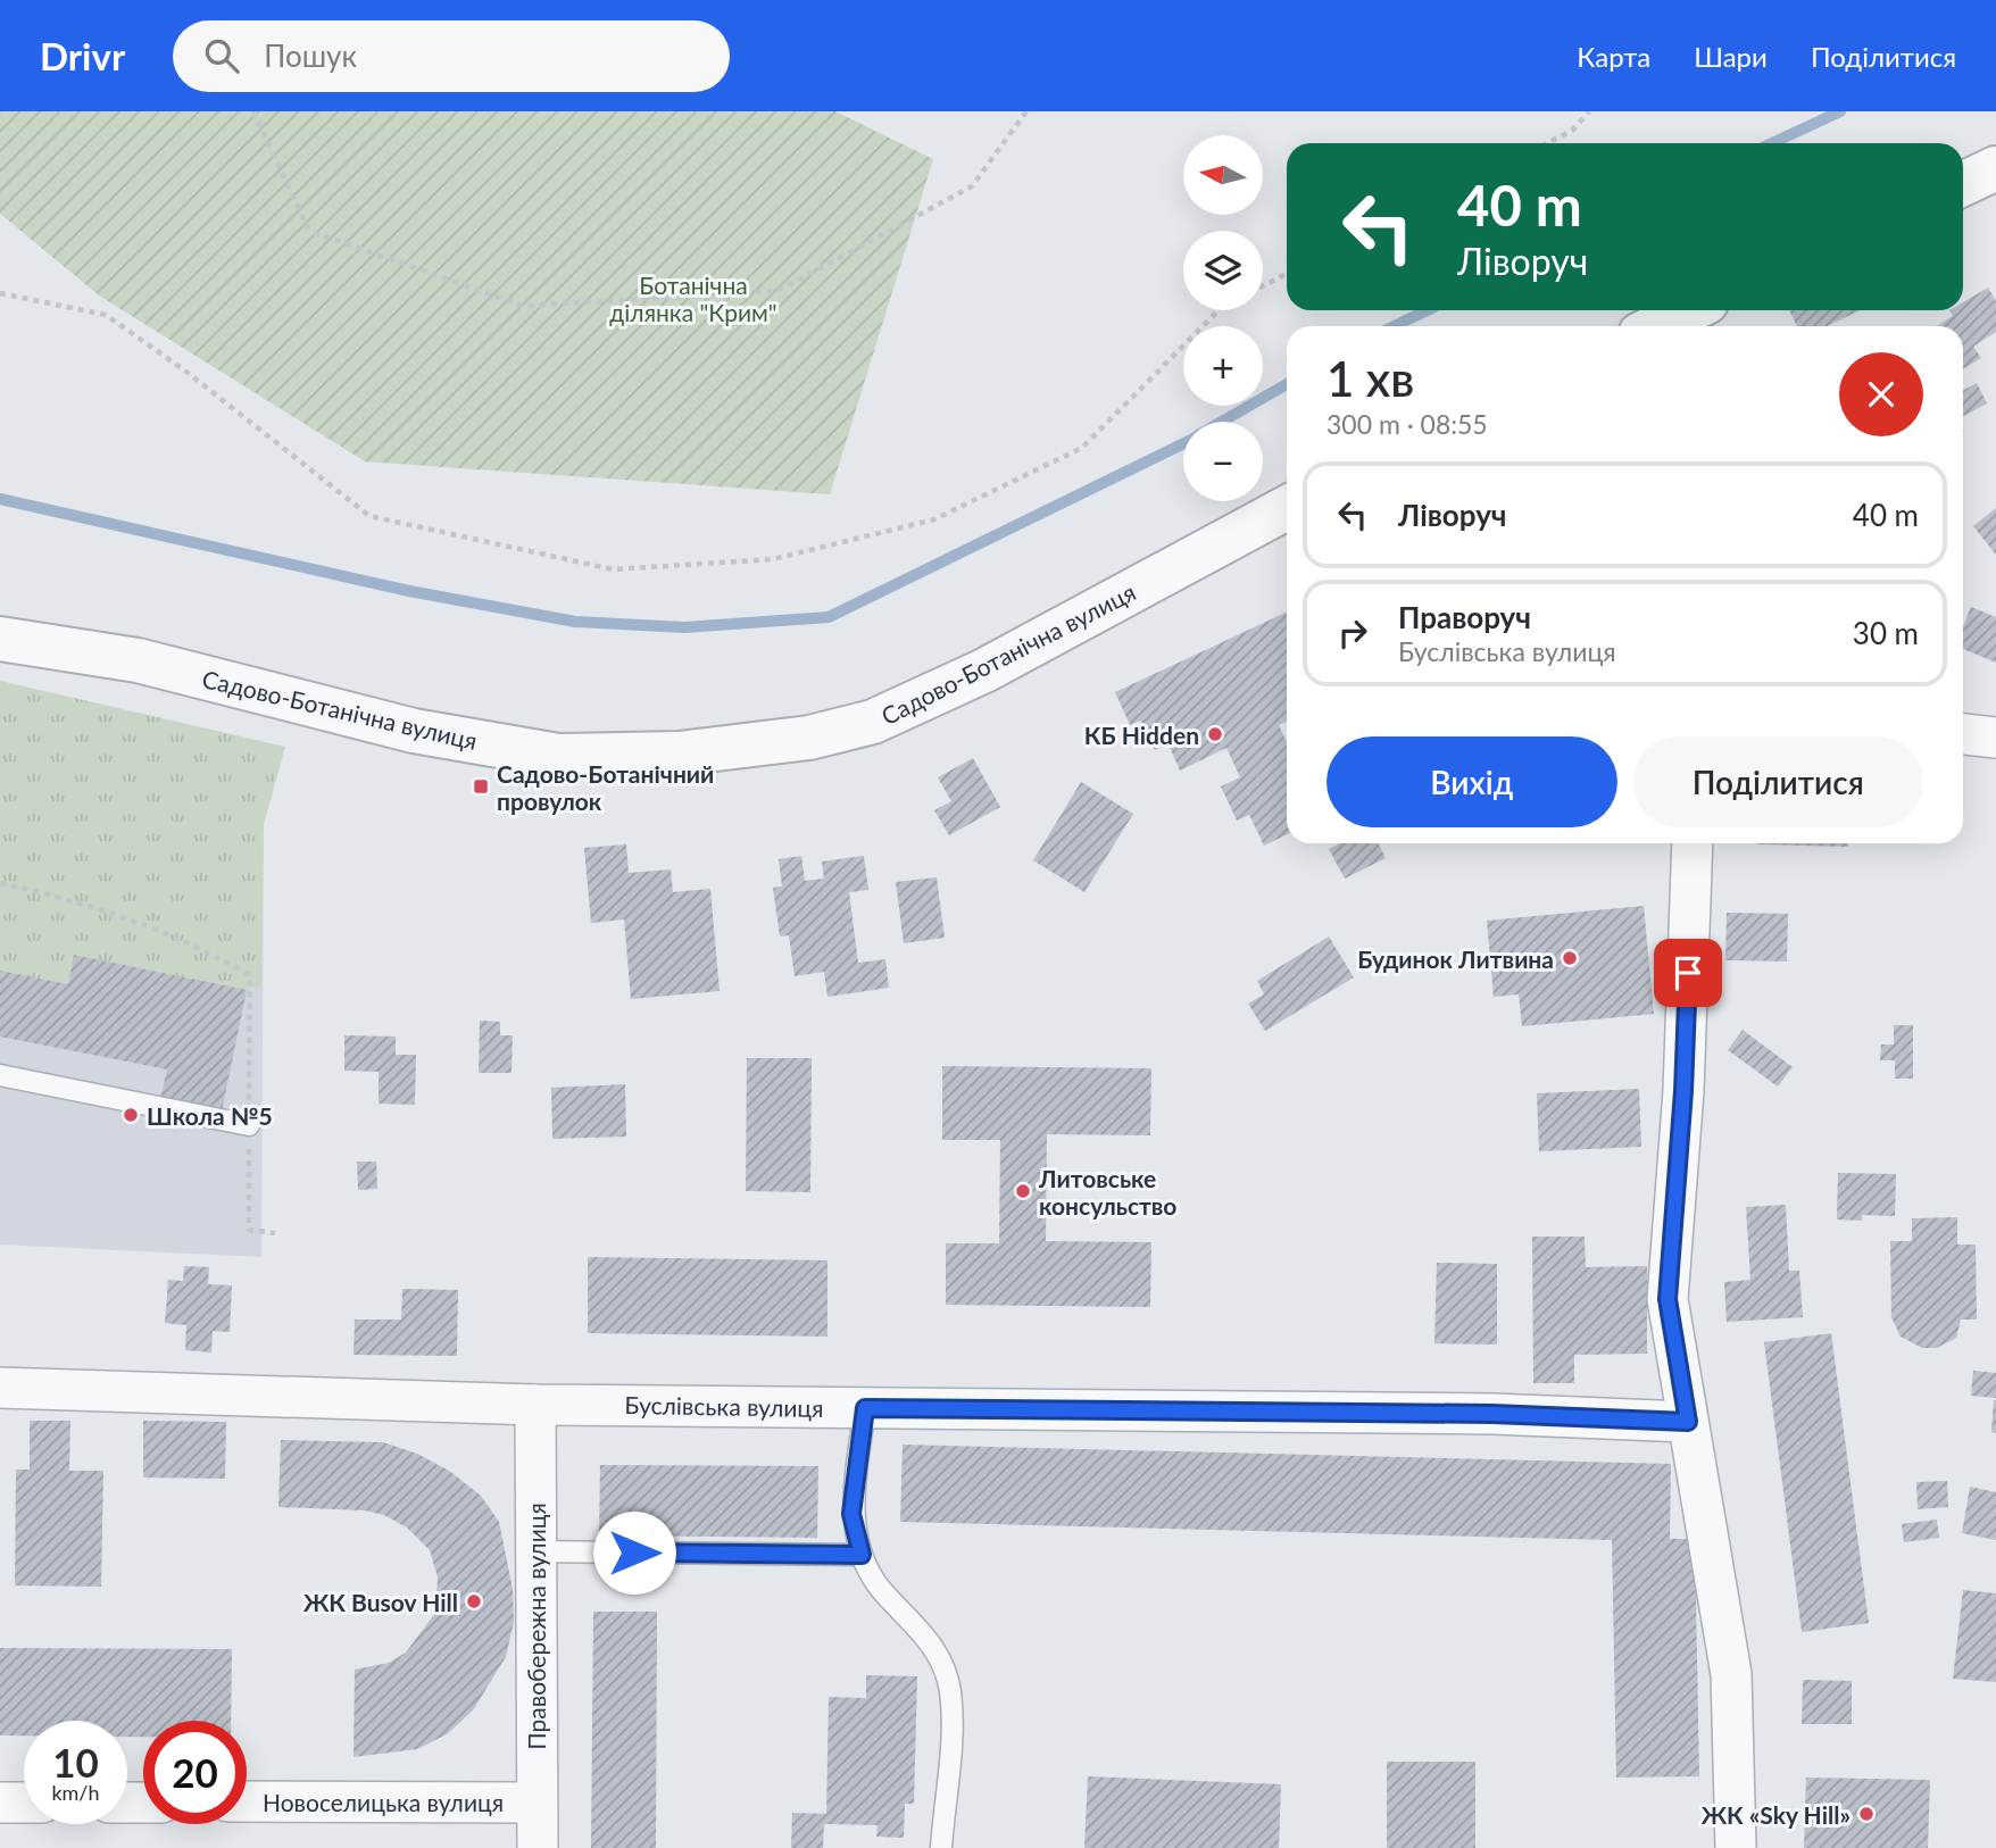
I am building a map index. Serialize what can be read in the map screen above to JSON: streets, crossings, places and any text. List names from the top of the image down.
{
  "streets": {
    "street": [
      "Садово-Ботанічна вулиця",
      "Буслівська вулиця",
      "Правобережна вулиця",
      "Новоселицька вулиця"
    ]
  },
  "crossings": [
    ["Буслівська вулиця", "Правобережна вулиця"],
    ["Правобережна вулиця", "Новоселицька вулиця"]
  ],
  "parks": ["Ботанічна ділянка \"Крим\""],
  "places": {
    "other": [
      "КБ Hidden",
      "Будинок Литвина",
      "Школа №5",
      "Литовське консульство",
      "ЖК Busov Hill",
      "ЖК «Sky Hill»"
    ],
    "transit": ["Садово-Ботанічний провулок"]
  },
  "north": "left",
  "page": {
    "header": "Drivr",
    "search": "Пошук",
    "nav": ["Карта", "Шари", "Поділитися"],
    "map_buttons": ["+", "−"],
    "turn": ["40 m", "Ліворуч"],
    "heading": ["1 хв", "300 m · 08:55"],
    "list": [
      {
        "name": "Ліворуч",
        "value": "40 m"
      },
      {
        "name": "Праворуч",
        "note": "Буслівська вулиця",
        "value": "30 m"
      }
    ],
    "buttons": ["Вихід", "Поділитися"],
    "speed": "10 km/h",
    "limit": "20"
  }
}
